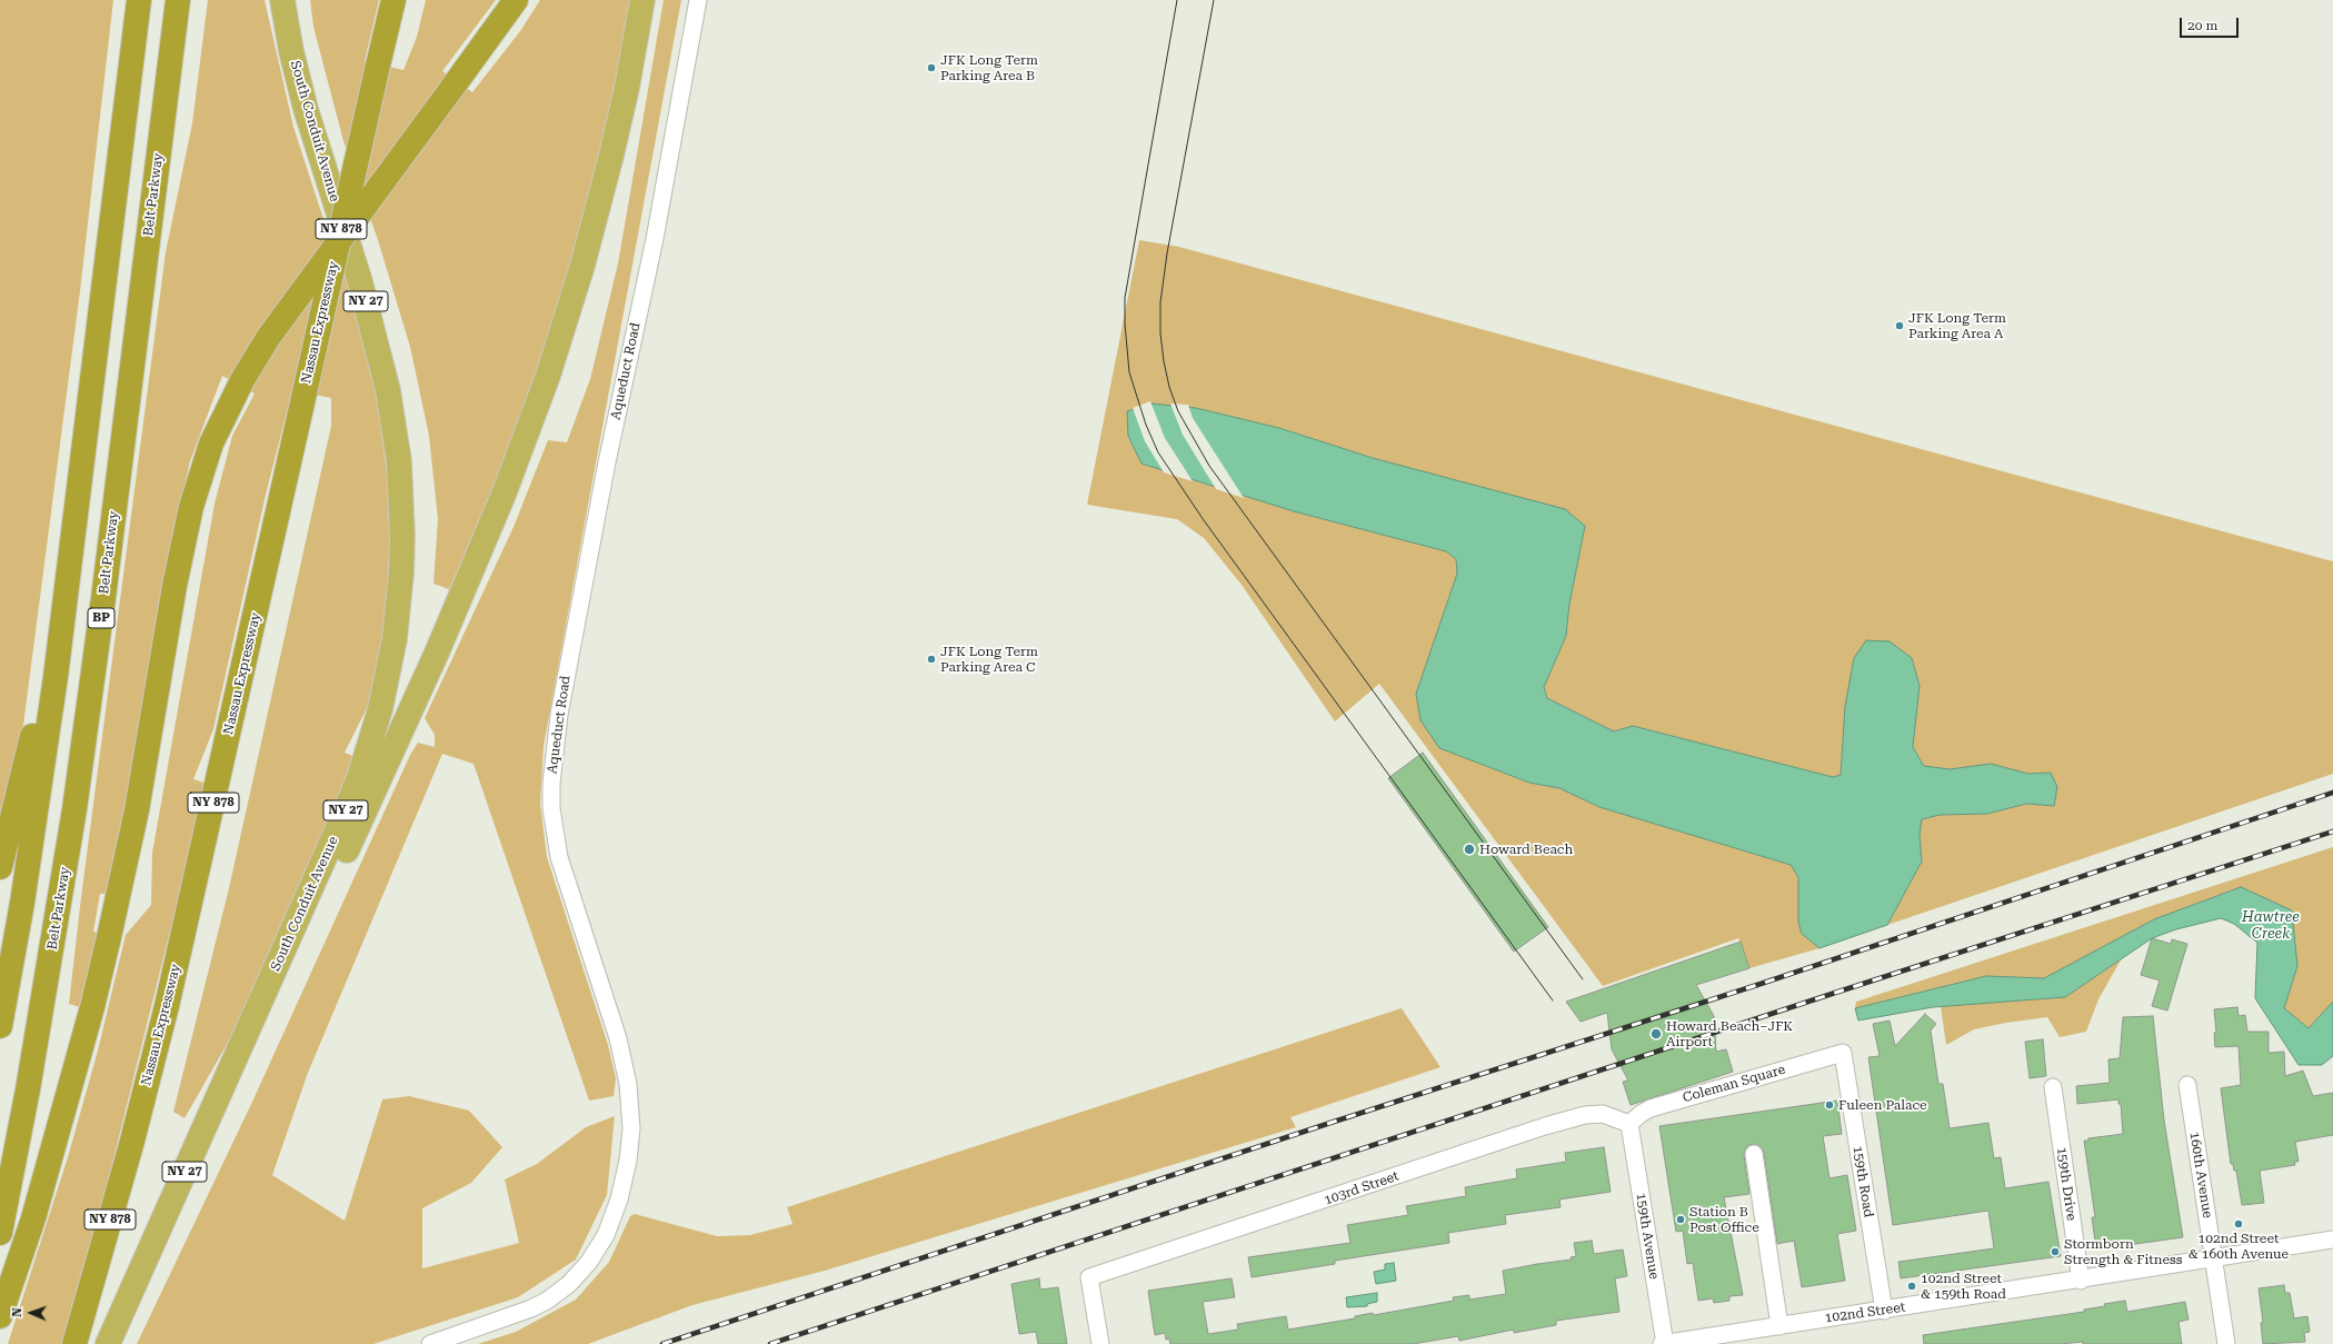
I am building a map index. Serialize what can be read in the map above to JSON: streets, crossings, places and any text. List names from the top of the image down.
{
  "streets": {
    "highway": [
      "South Conduit Avenue",
      "Belt Parkway",
      "NY 878",
      "NY 27",
      "Nassau Expressway",
      "BP"
    ],
    "street": [
      "Aqueduct Road",
      "Coleman Square",
      "160th Avenue",
      "159th Road",
      "159th Drive",
      "103rd Street",
      "159th Avenue",
      "102nd Street"
    ]
  },
  "crossings": [
    ["Coleman Square", "159th Road"],
    ["Coleman Square", "103rd Street"],
    ["Coleman Square", "159th Avenue"],
    ["160th Avenue", "102nd Street"],
    ["159th Road", "102nd Street"],
    ["159th Drive", "102nd Street"],
    ["103rd Street", "159th Avenue"],
    ["159th Avenue", "102nd Street"]
  ],
  "water": ["Hawtree Creek"],
  "places": [
    "JFK Long Term Parking Area B",
    "JFK Long Term Parking Area A",
    "JFK Long Term Parking Area C",
    "Howard Beach",
    "Howard Beach–JFK Airport",
    "Fuleen Palace",
    "Station B Post Office",
    "102nd Street & 160th Avenue",
    "Stormborn Strength & Fitness",
    "102nd Street & 159th Road"
  ],
  "scale_bar": "20 m",
  "north": "left"
}
